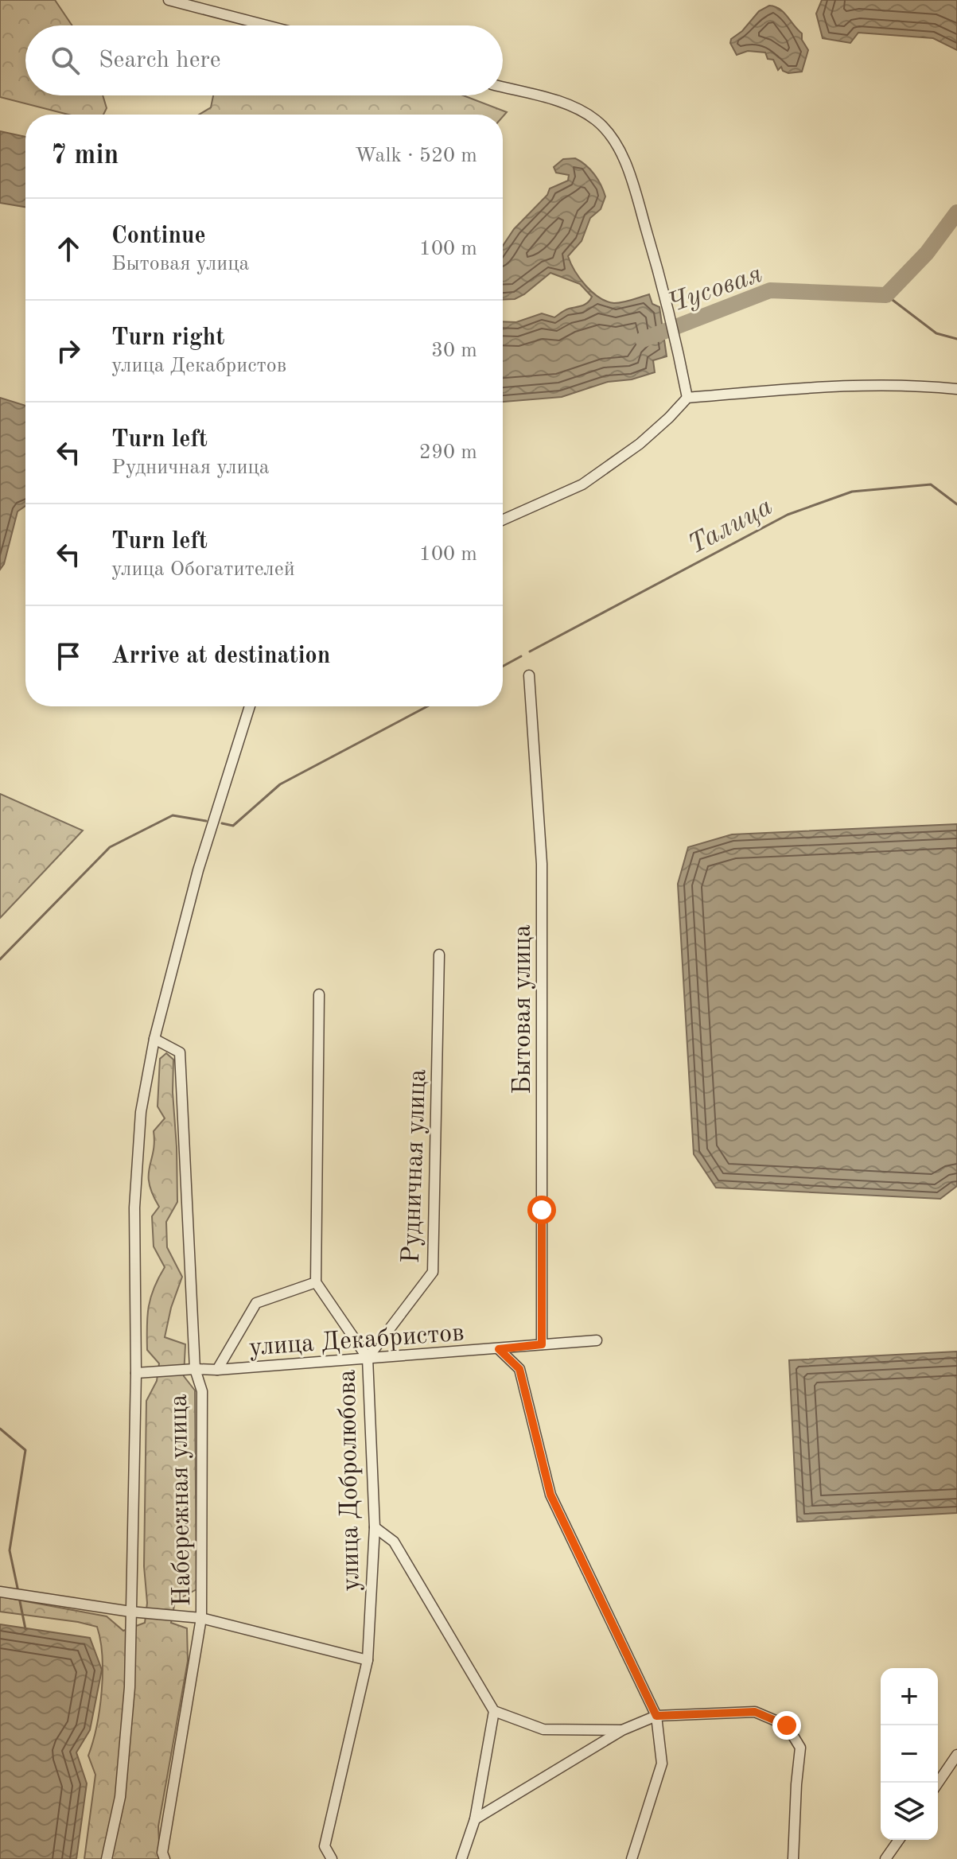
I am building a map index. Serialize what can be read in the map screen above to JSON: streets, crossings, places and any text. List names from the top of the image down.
{
  "streets": {
    "street": [
      "Бытовая улица",
      "Рудничная улица",
      "улица Декабристов",
      "улица Добролюбова",
      "Набережная улица"
    ]
  },
  "crossings": [
    ["Бытовая улица", "улица Декабристов"],
    ["Рудничная улица", "улица Декабристов"],
    ["Рудничная улица", "улица Добролюбова"],
    ["улица Декабристов", "улица Добролюбова"],
    ["улица Декабристов", "Набережная улица"]
  ],
  "water": ["Чусовая", "Талица"],
  "page": {
    "search": "Search here",
    "heading": ["7 min", "Walk · 520 m"],
    "list": [
      ["Continue", "Бытовая улица", "100 m"],
      ["Turn right", "улица Декабристов", "30 m"],
      ["Turn left", "Рудничная улица", "290 m"],
      ["Turn left", "улица Обогатителей", "100 m"],
      "Arrive at destination"
    ],
    "map_buttons": ["+", "−"]
  }
}
